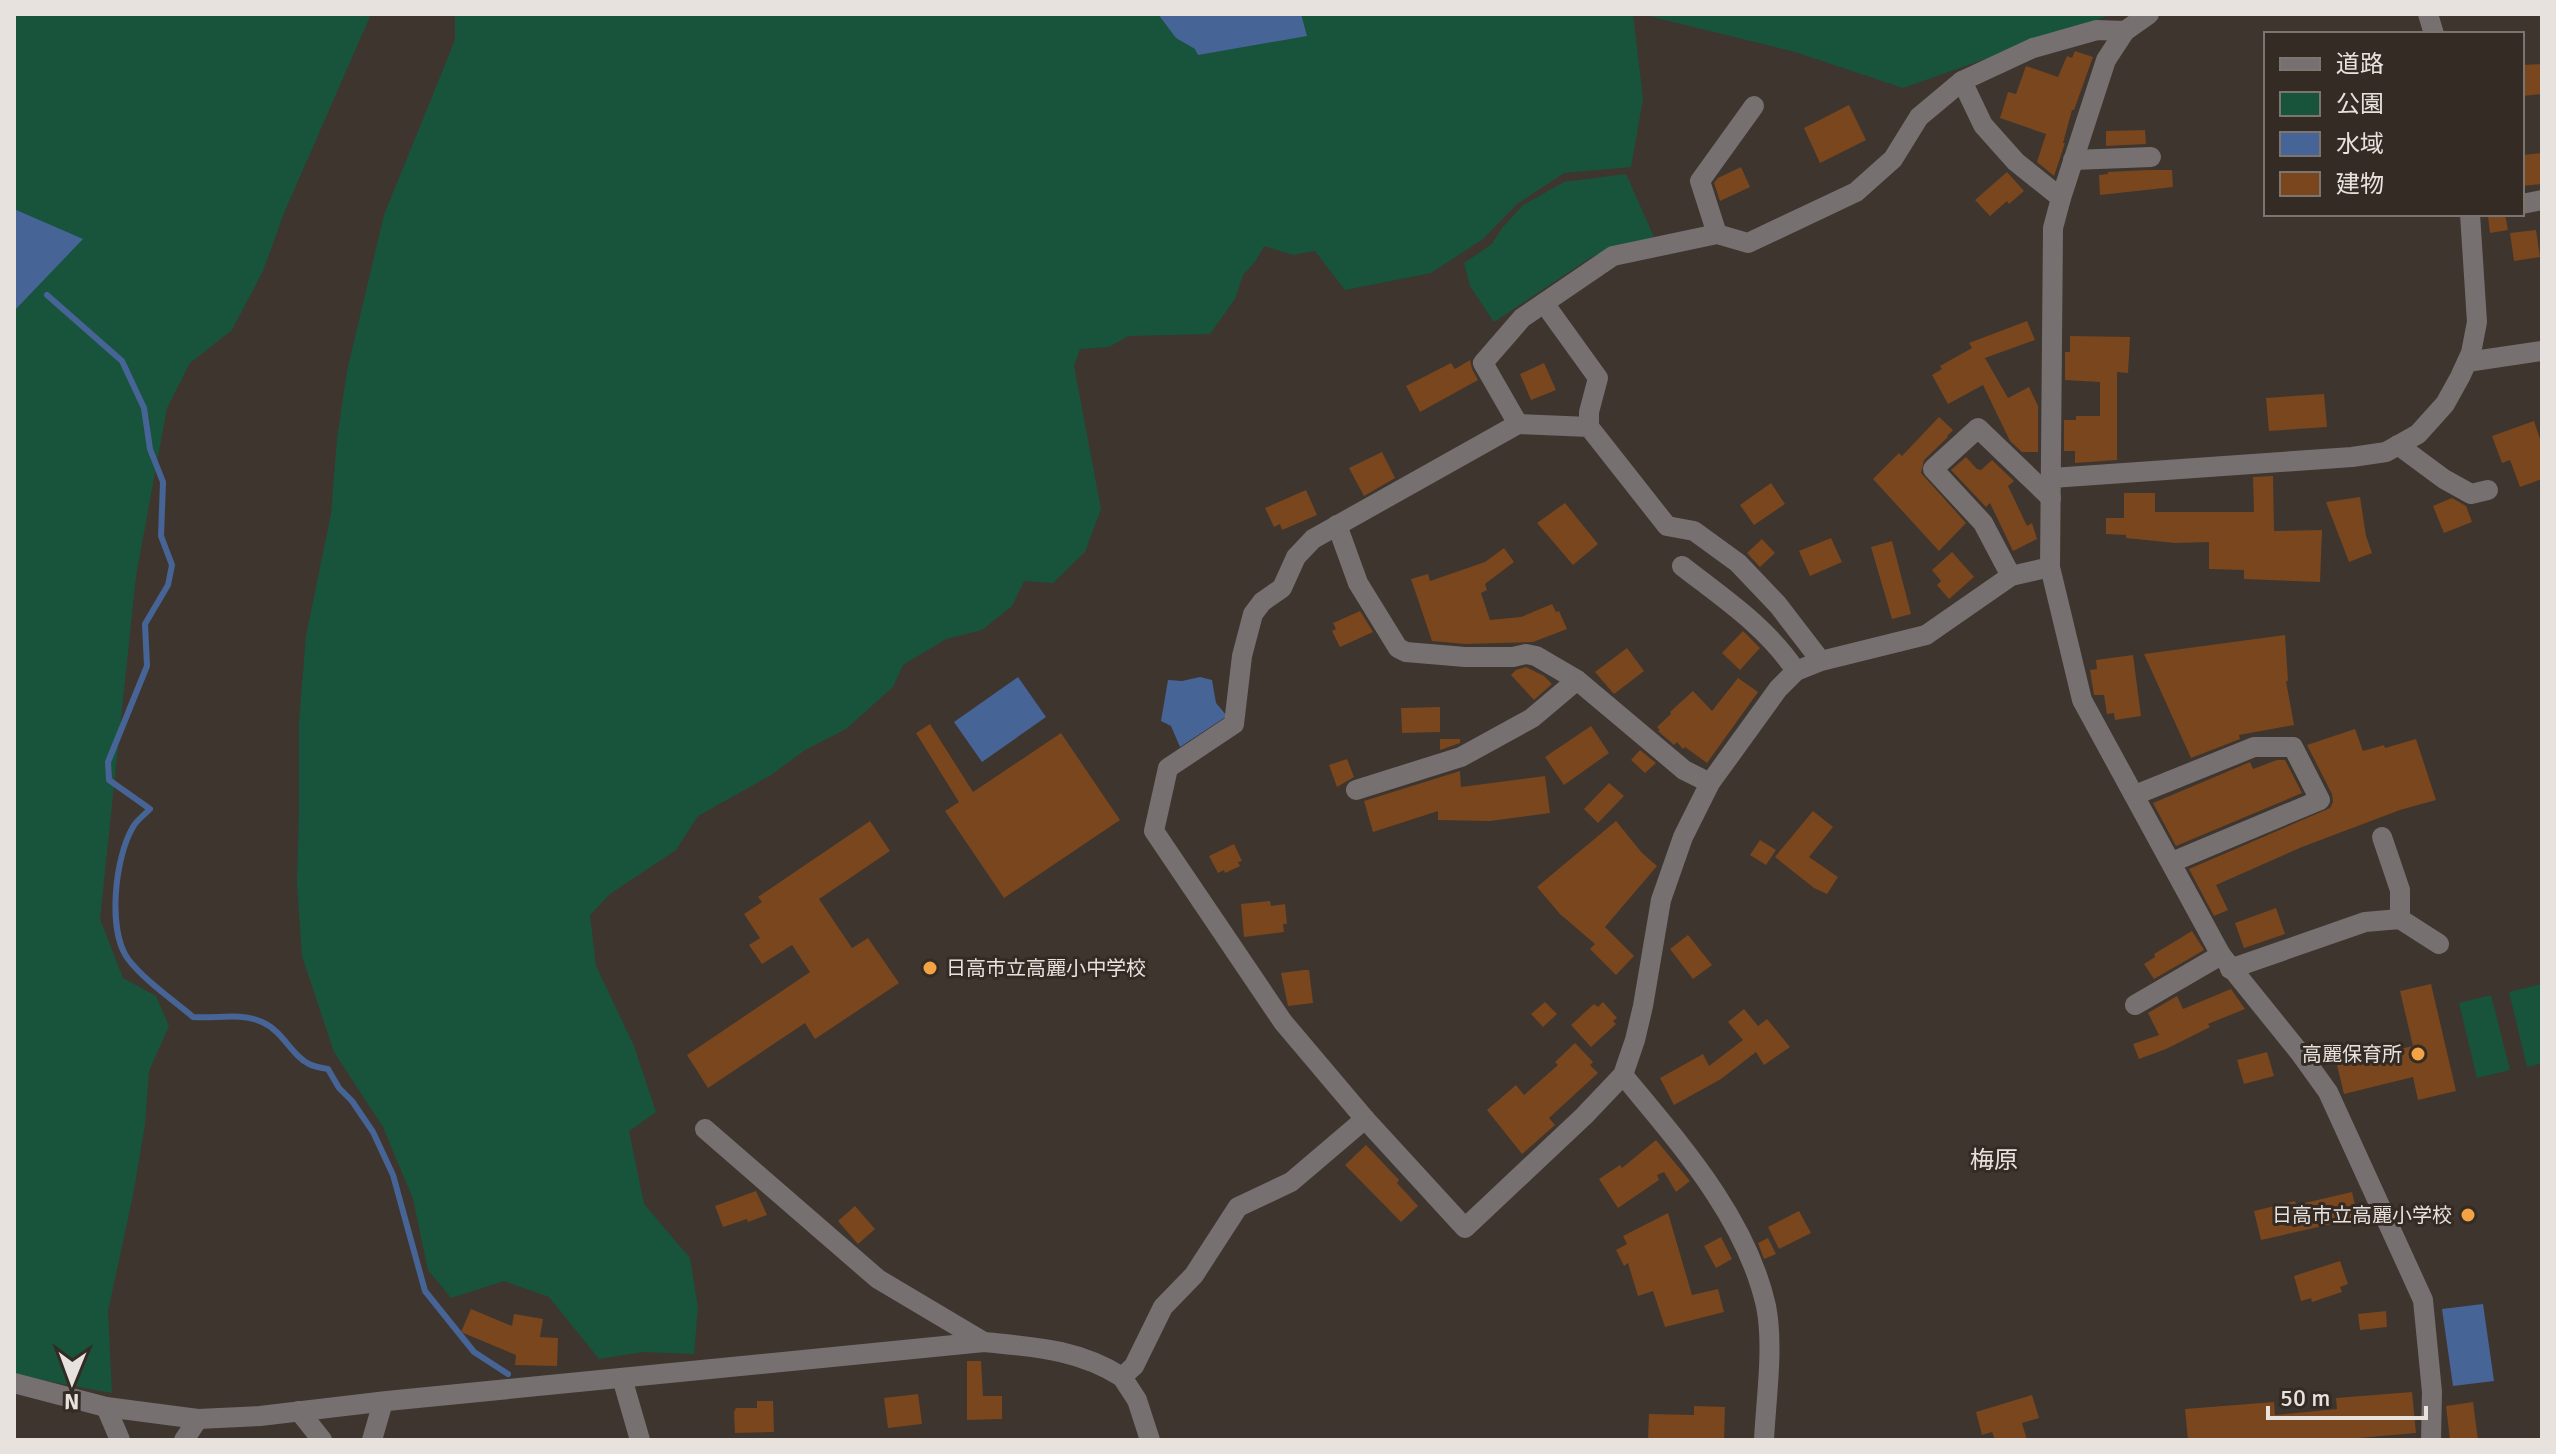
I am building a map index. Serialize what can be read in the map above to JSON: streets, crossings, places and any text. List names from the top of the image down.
{
  "districts": ["梅原"],
  "places": ["日高市立高麗小中学校", "高麗保育所", "日高市立高麗小学校"],
  "legend": [
    "道路",
    "公園",
    "水域",
    "建物"
  ],
  "scale_bar": "50 m",
  "north": "bottom"
}
